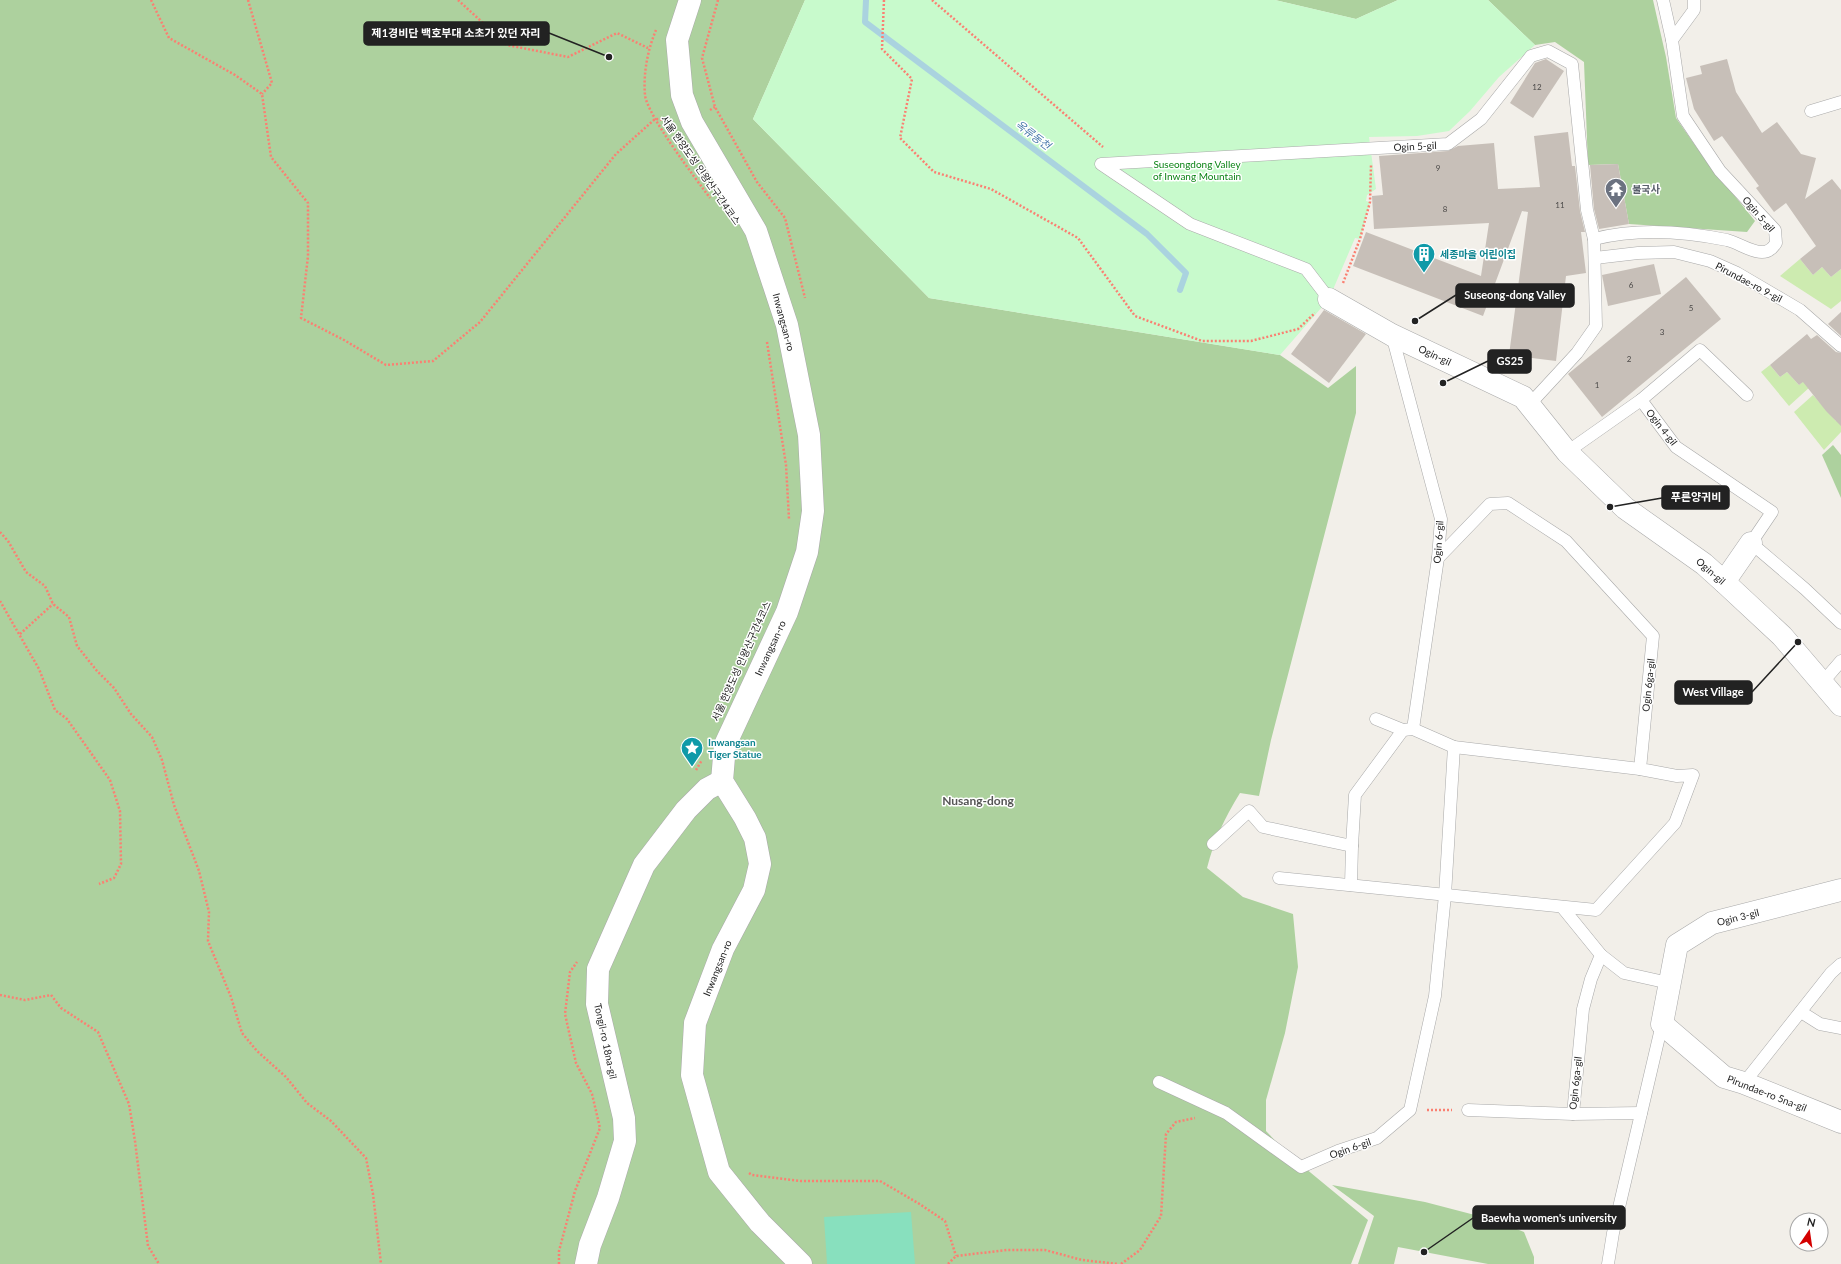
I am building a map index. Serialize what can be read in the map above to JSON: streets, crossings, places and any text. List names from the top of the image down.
{
  "streets": {
    "street": [
      "Inwangsan-ro",
      "Ogin-gil",
      "Ogin 4-gil",
      "Ogin 3-gil",
      "Tongil-ro 18na-gil",
      "Pirundae-ro 5na-gil"
    ],
    "lane": [
      "Ogin 5-gil",
      "Pirundae-ro 9-gil",
      "Ogin 6-gil",
      "Ogin 6ga-gil"
    ],
    "path": ["서울 한양도성 인왕산구간4코스"]
  },
  "crossings": [
    ["Ogin 5-gil", "Pirundae-ro 9-gil"],
    ["Ogin 5-gil", "Ogin-gil"],
    ["Inwangsan-ro", "Tongil-ro 18na-gil"],
    ["Ogin-gil", "Ogin 4-gil"],
    ["Ogin-gil", "Ogin 6-gil"],
    ["Ogin 6-gil", "Ogin 6ga-gil"],
    ["Ogin 3-gil", "Pirundae-ro 5na-gil"]
  ],
  "districts": ["Nusang-dong"],
  "water": ["옥류동천"],
  "parks": ["Suseongdong Valley of Inwang Mountain"],
  "places": {
    "other": [
      "제1경비단 백호부대 소초가 있던 자리",
      "Suseong-dong Valley",
      "GS25",
      "푸른양귀비",
      "West Village",
      "Baewha women's university"
    ],
    "temple": ["불국사"],
    "building": ["세종마을 어린이집"],
    "place": ["Inwangsan Tiger Statue"]
  },
  "house_numbers": [
    "12",
    "9",
    "11",
    "8",
    "6",
    "5",
    "3",
    "2",
    "1"
  ],
  "north": "top"
}
